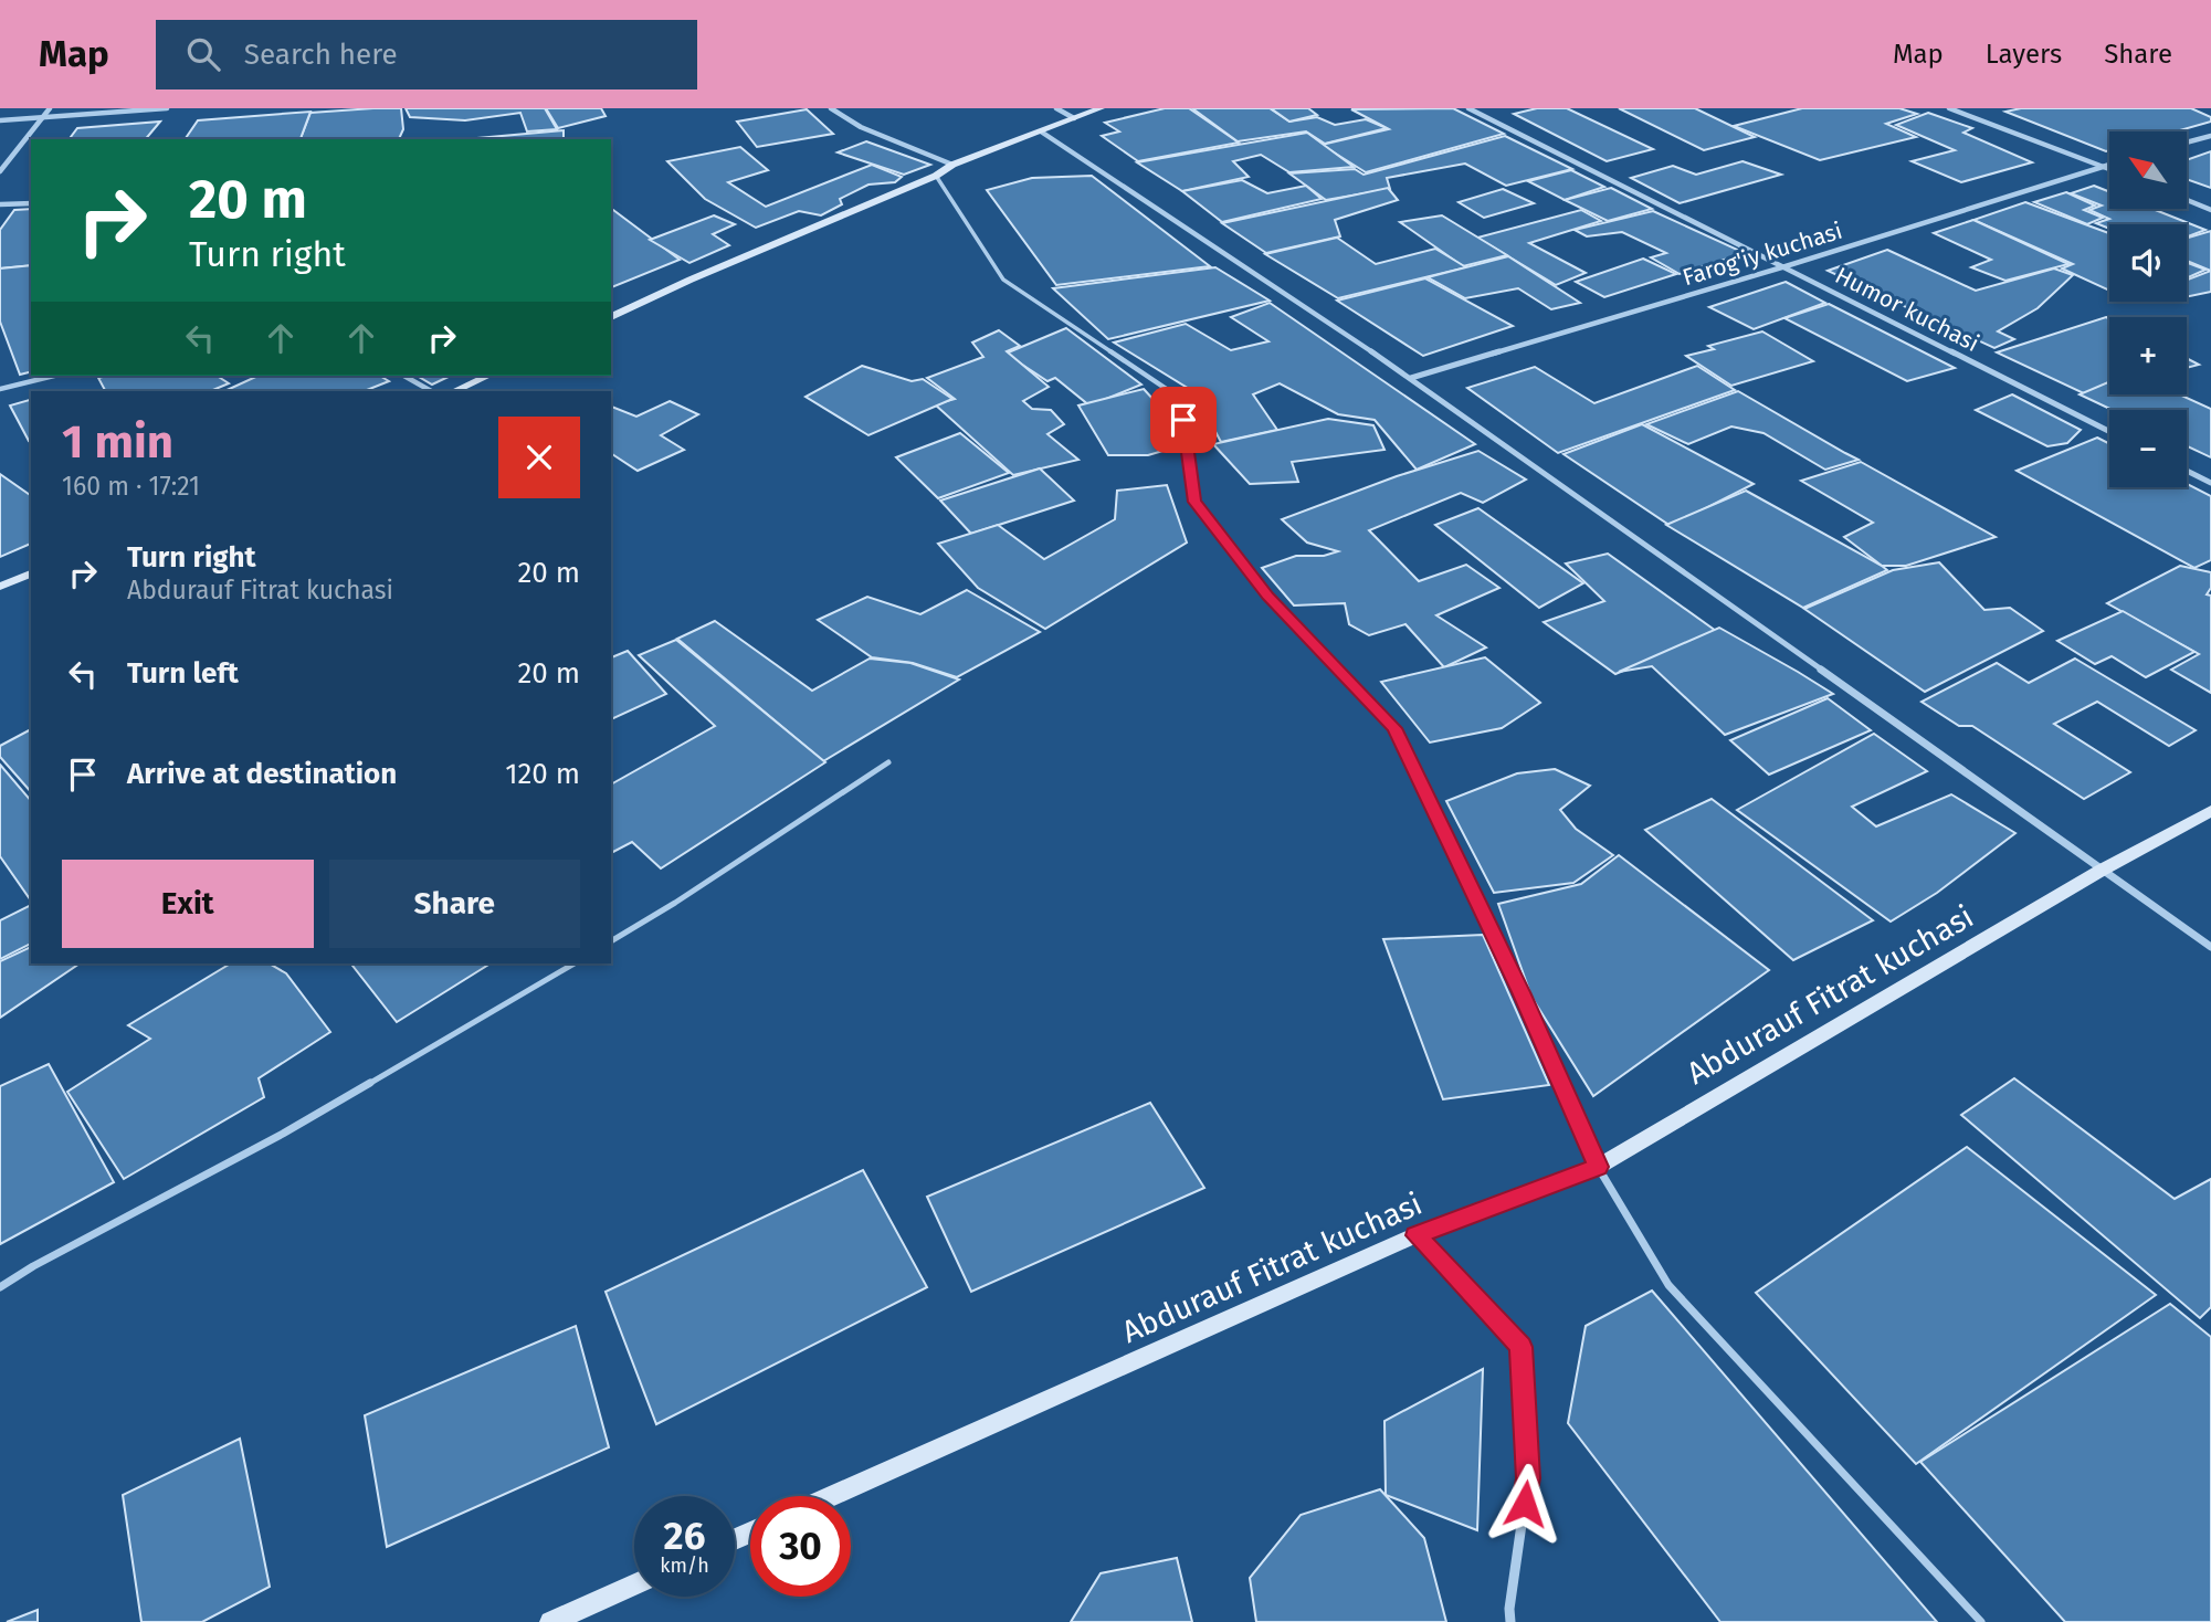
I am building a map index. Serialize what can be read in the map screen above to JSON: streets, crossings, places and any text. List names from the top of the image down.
{
  "streets": {
    "street": ["Farog'iy kuchasi", "Humor kuchasi", "Abdurauf Fitrat kuchasi"]
  },
  "crossings": [
    ["Farog'iy kuchasi", "Humor kuchasi"]
  ],
  "north": "top left",
  "page": {
    "header": "Map",
    "search": "Search here",
    "nav": ["Map", "Layers", "Share"],
    "map_buttons": ["+", "−"],
    "turn": ["20 m", "Turn right"],
    "heading": ["1 min", "160 m · 17:21"],
    "list": [
      {
        "name": "Turn right",
        "note": "Abdurauf Fitrat kuchasi",
        "value": "20 m"
      },
      {
        "name": "Turn left",
        "value": "20 m"
      },
      {
        "name": "Arrive at destination",
        "value": "120 m"
      }
    ],
    "buttons": ["Exit", "Share"],
    "speed": "26 km/h",
    "limit": "30"
  }
}
